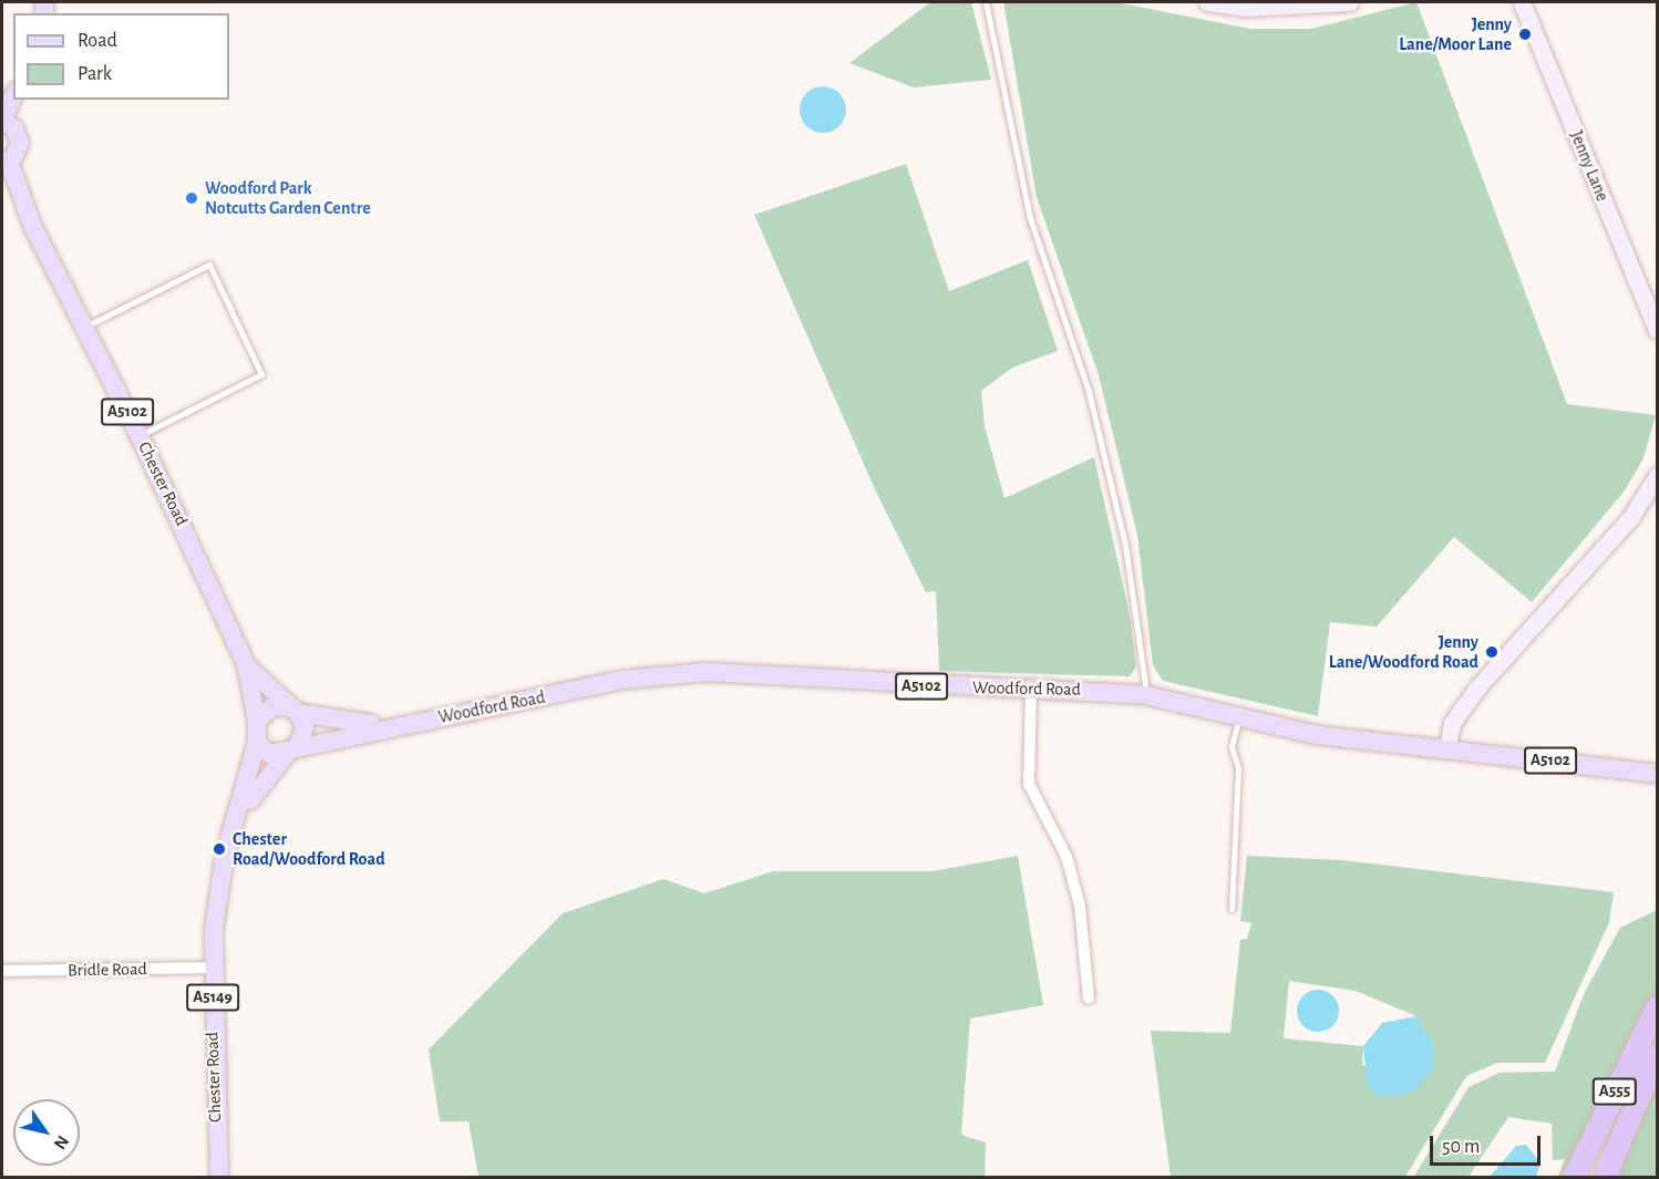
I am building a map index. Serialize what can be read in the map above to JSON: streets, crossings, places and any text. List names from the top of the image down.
{
  "streets": {
    "highway": ["A555"],
    "main road": [
      "A5102",
      "Chester Road",
      "Woodford Road",
      "A5149"
    ],
    "street": ["Jenny Lane", "Bridle Road"]
  },
  "crossings": [
    ["Chester Road", "Woodford Road"],
    ["Chester Road", "Bridle Road"]
  ],
  "places": [
    "Jenny Lane/Moor Lane",
    "Woodford Park Notcutts Garden Centre",
    "Jenny Lane/Woodford Road",
    "Chester Road/Woodford Road"
  ],
  "legend": ["Road", "Park"],
  "scale_bar": "50 m",
  "north": "bottom right"
}
